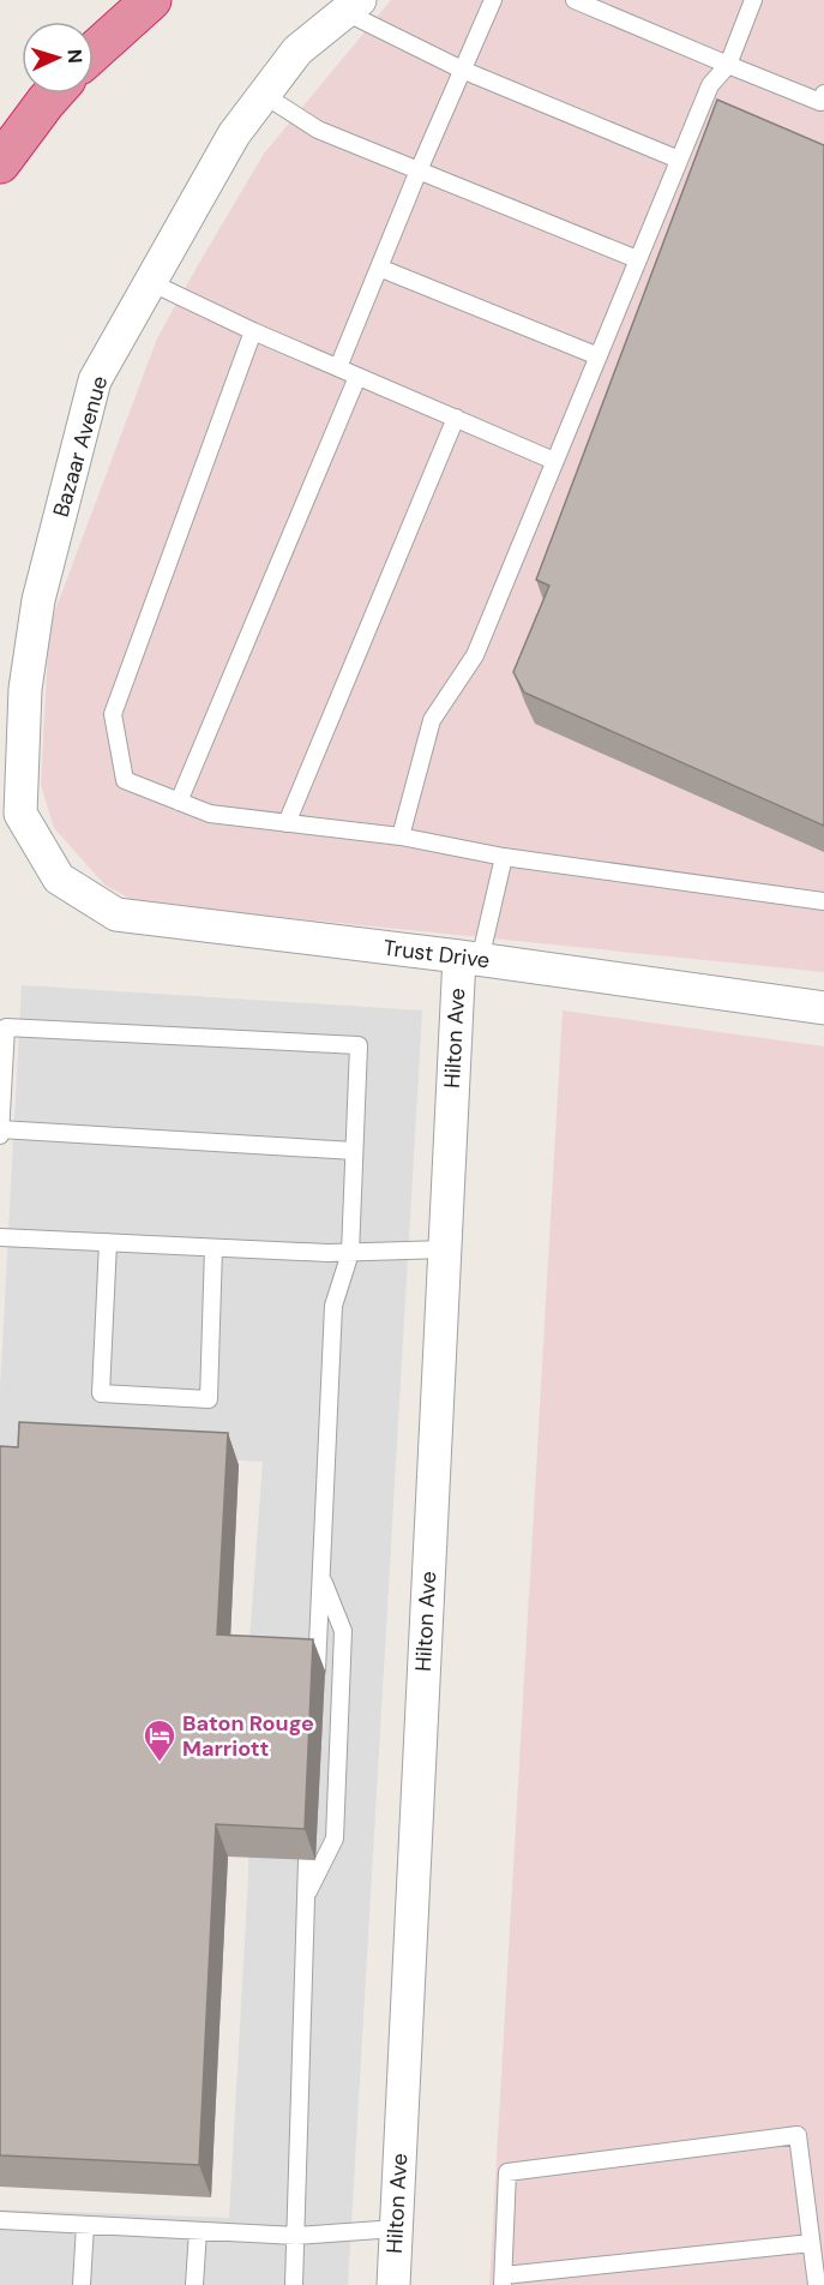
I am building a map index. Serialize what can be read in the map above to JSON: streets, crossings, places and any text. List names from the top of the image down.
{
  "streets": {
    "street": ["Bazaar Avenue", "Trust Drive", "Hilton Ave"]
  },
  "crossings": [
    ["Bazaar Avenue", "Trust Drive"],
    ["Trust Drive", "Hilton Ave"]
  ],
  "places": {
    "hotel": ["Baton Rouge Marriott"]
  },
  "north": "right"
}
